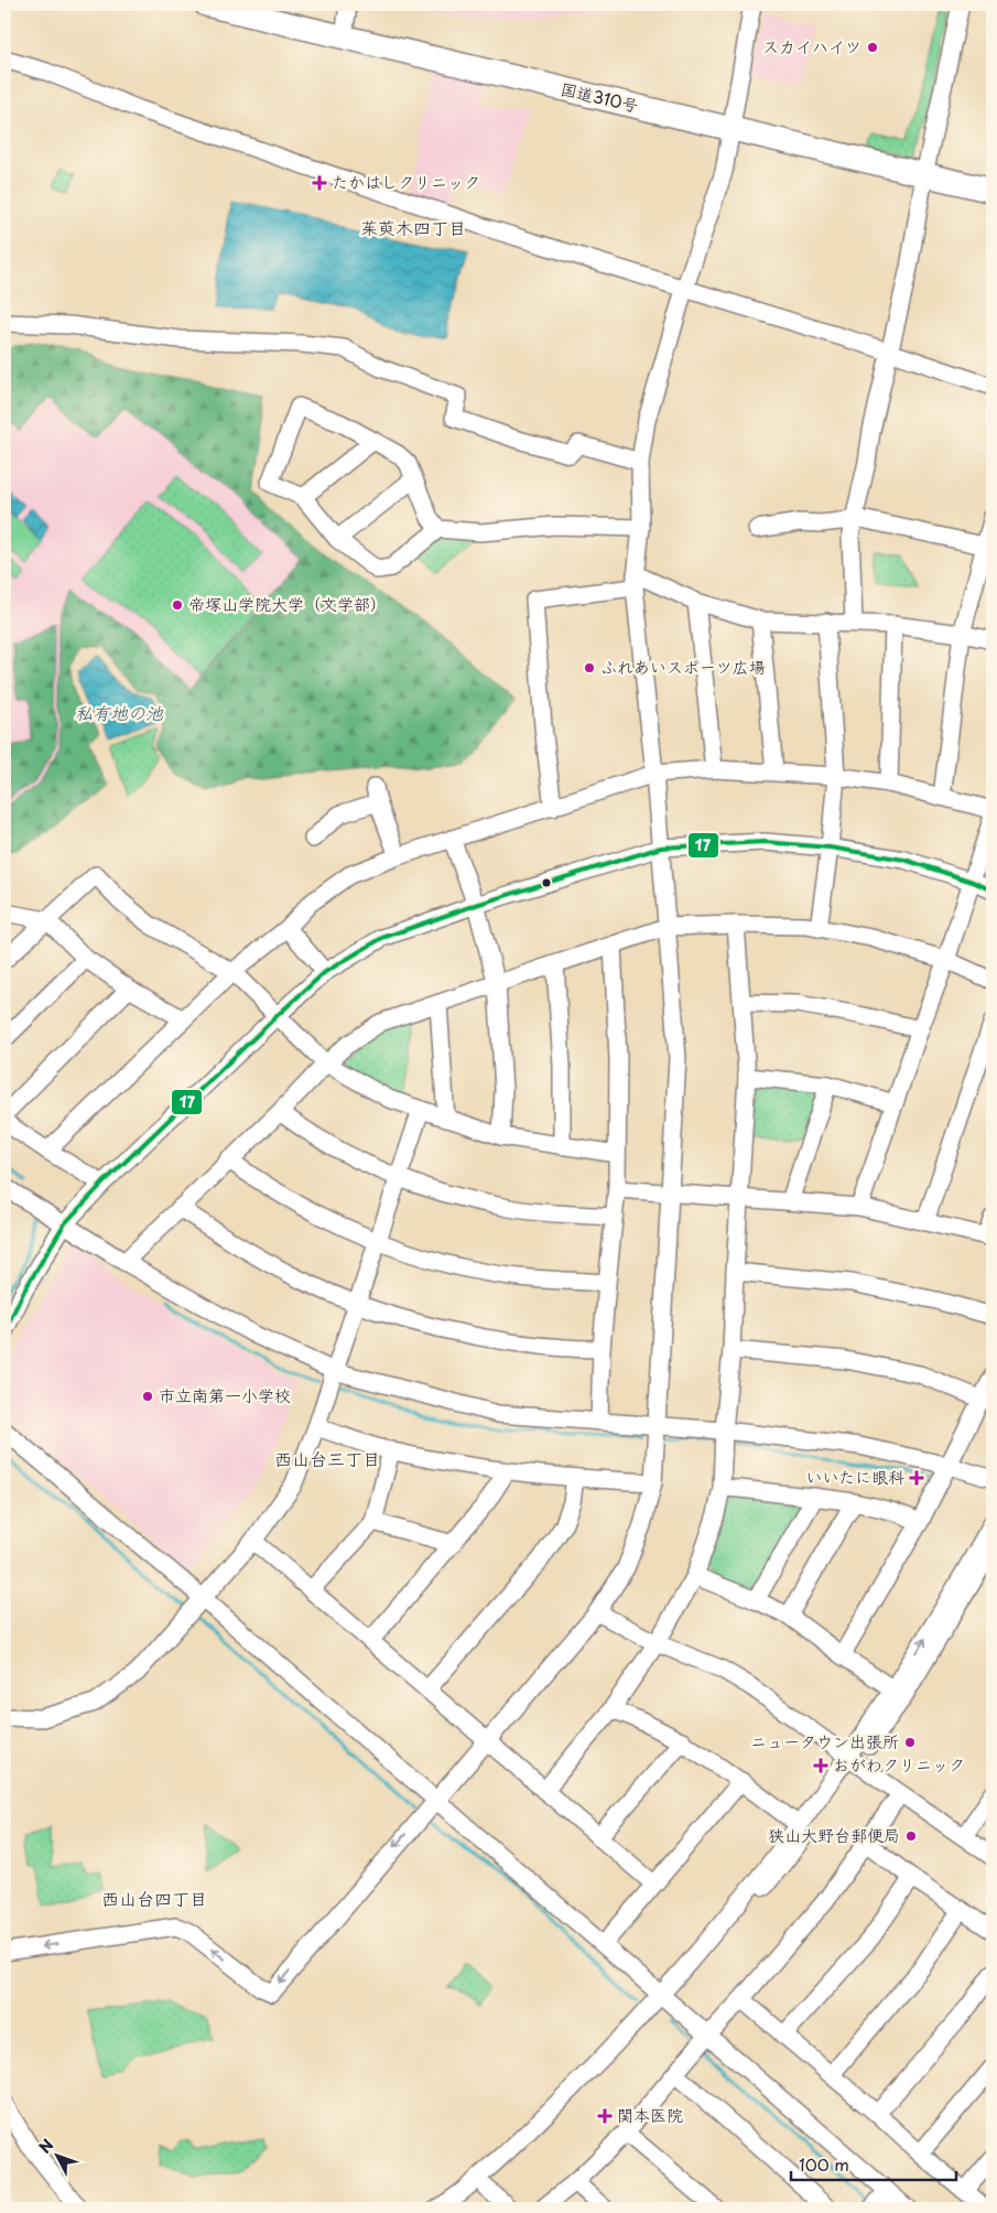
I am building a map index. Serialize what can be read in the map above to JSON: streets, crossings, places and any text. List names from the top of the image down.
{
  "streets": {
    "highway": ["国道310号"]
  },
  "districts": ["茱萸木四丁目", "西山台三丁目", "西山台四丁目"],
  "water": ["私有地の池"],
  "places": {
    "other": [
      "スカイハイツ",
      "帝塚山学院大学（文学部）",
      "ふれあいスポーツ広場",
      "市立南第一小学校",
      "ニュータウン出張所",
      "狭山大野台郵便局"
    ],
    "health": [
      "たかはしクリニック",
      "いいたに眼科",
      "おがわクリニック",
      "関本医院"
    ]
  },
  "lines": ["transit line 17"],
  "scale_bar": "100 m",
  "north": "top left"
}
